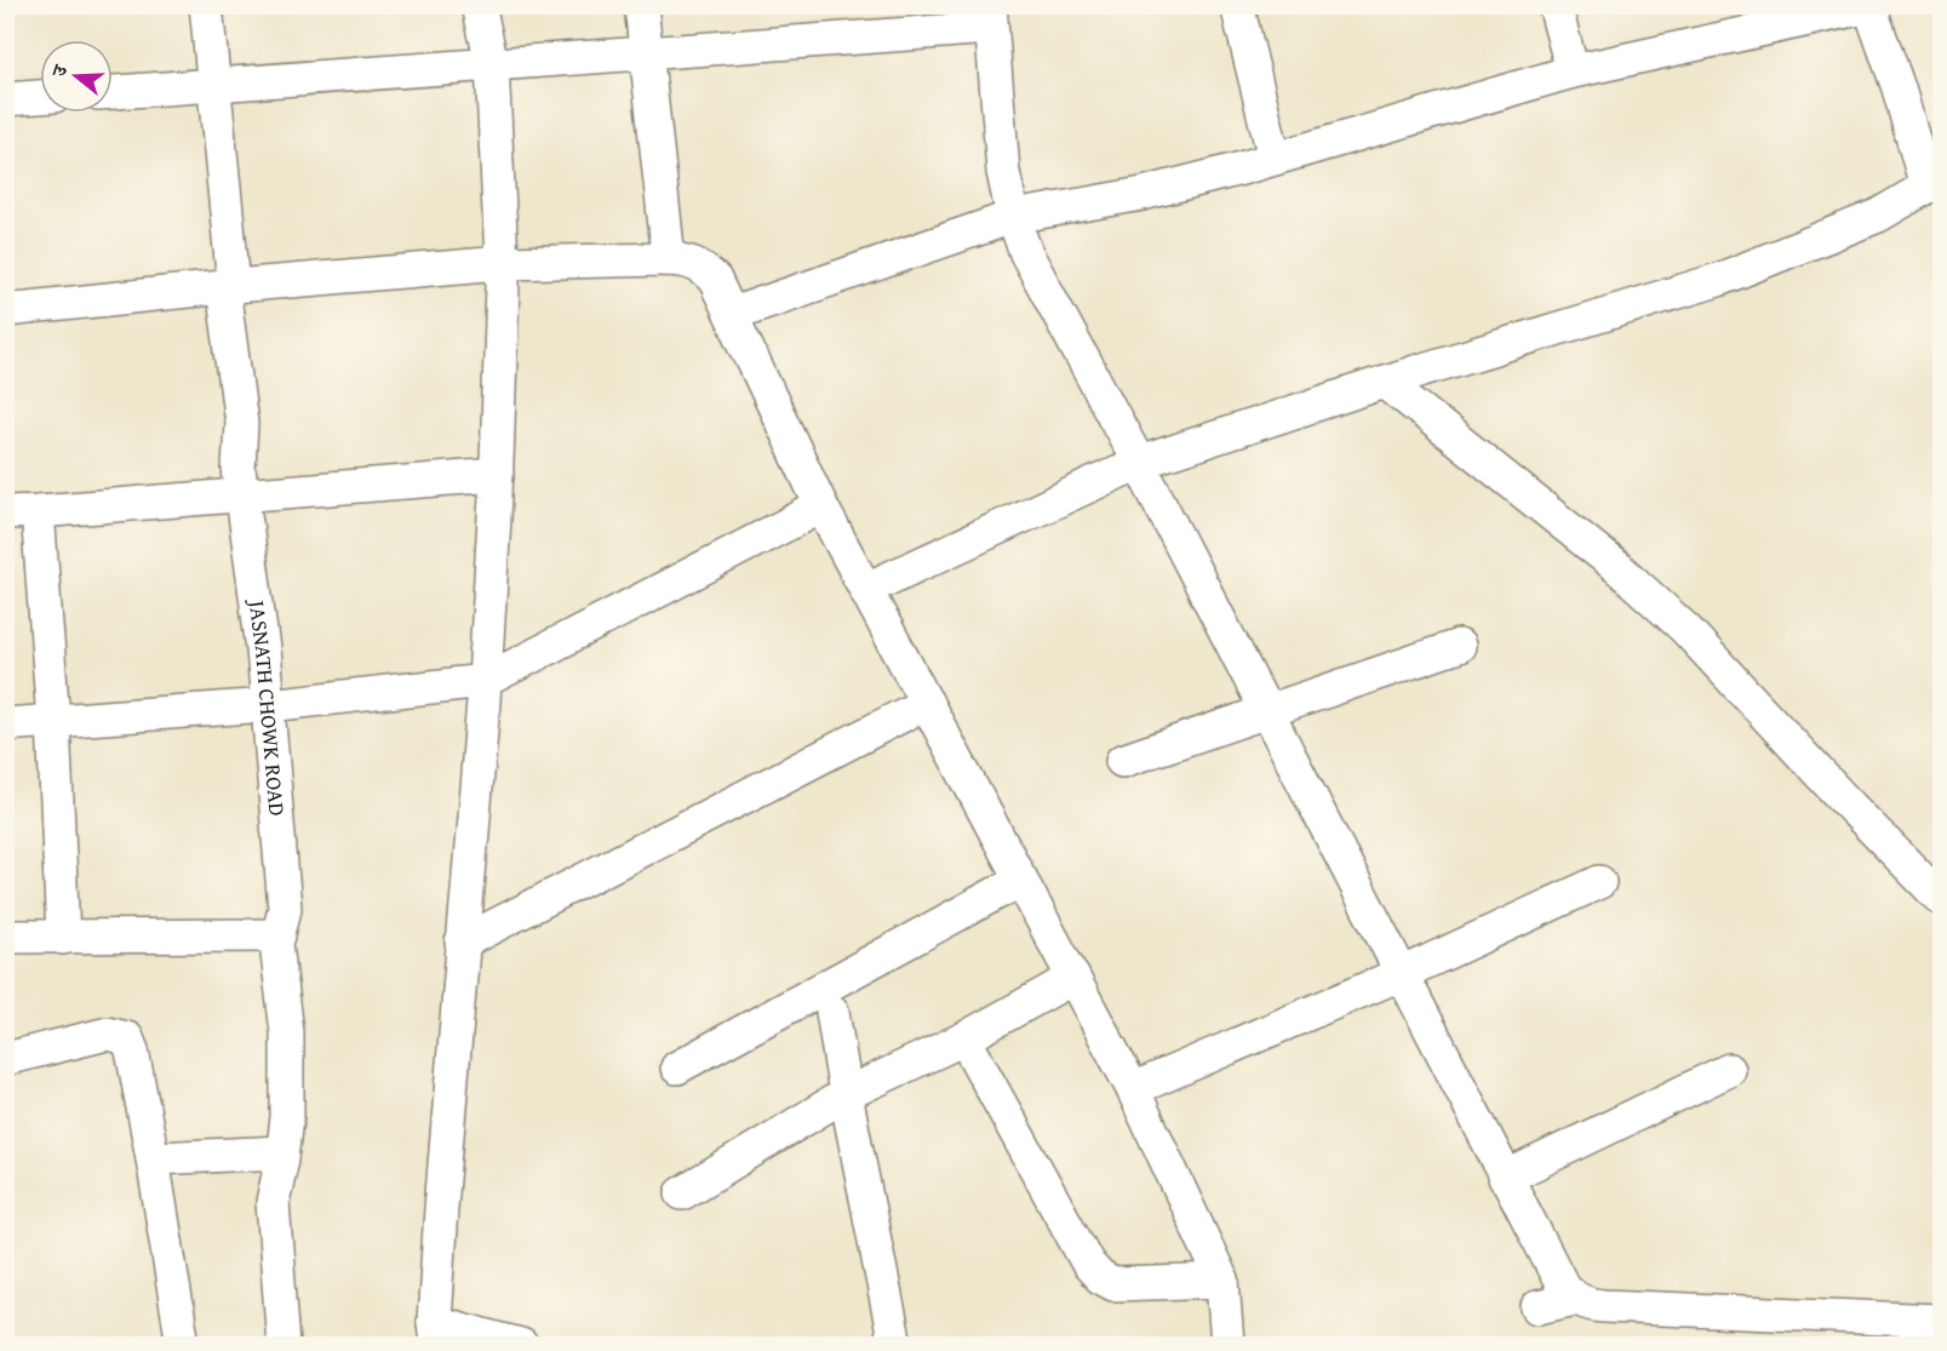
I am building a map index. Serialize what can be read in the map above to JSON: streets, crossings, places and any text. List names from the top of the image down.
{
  "streets": {
    "street": ["JASNATH CHOWK ROAD"]
  },
  "north": "left"
}
